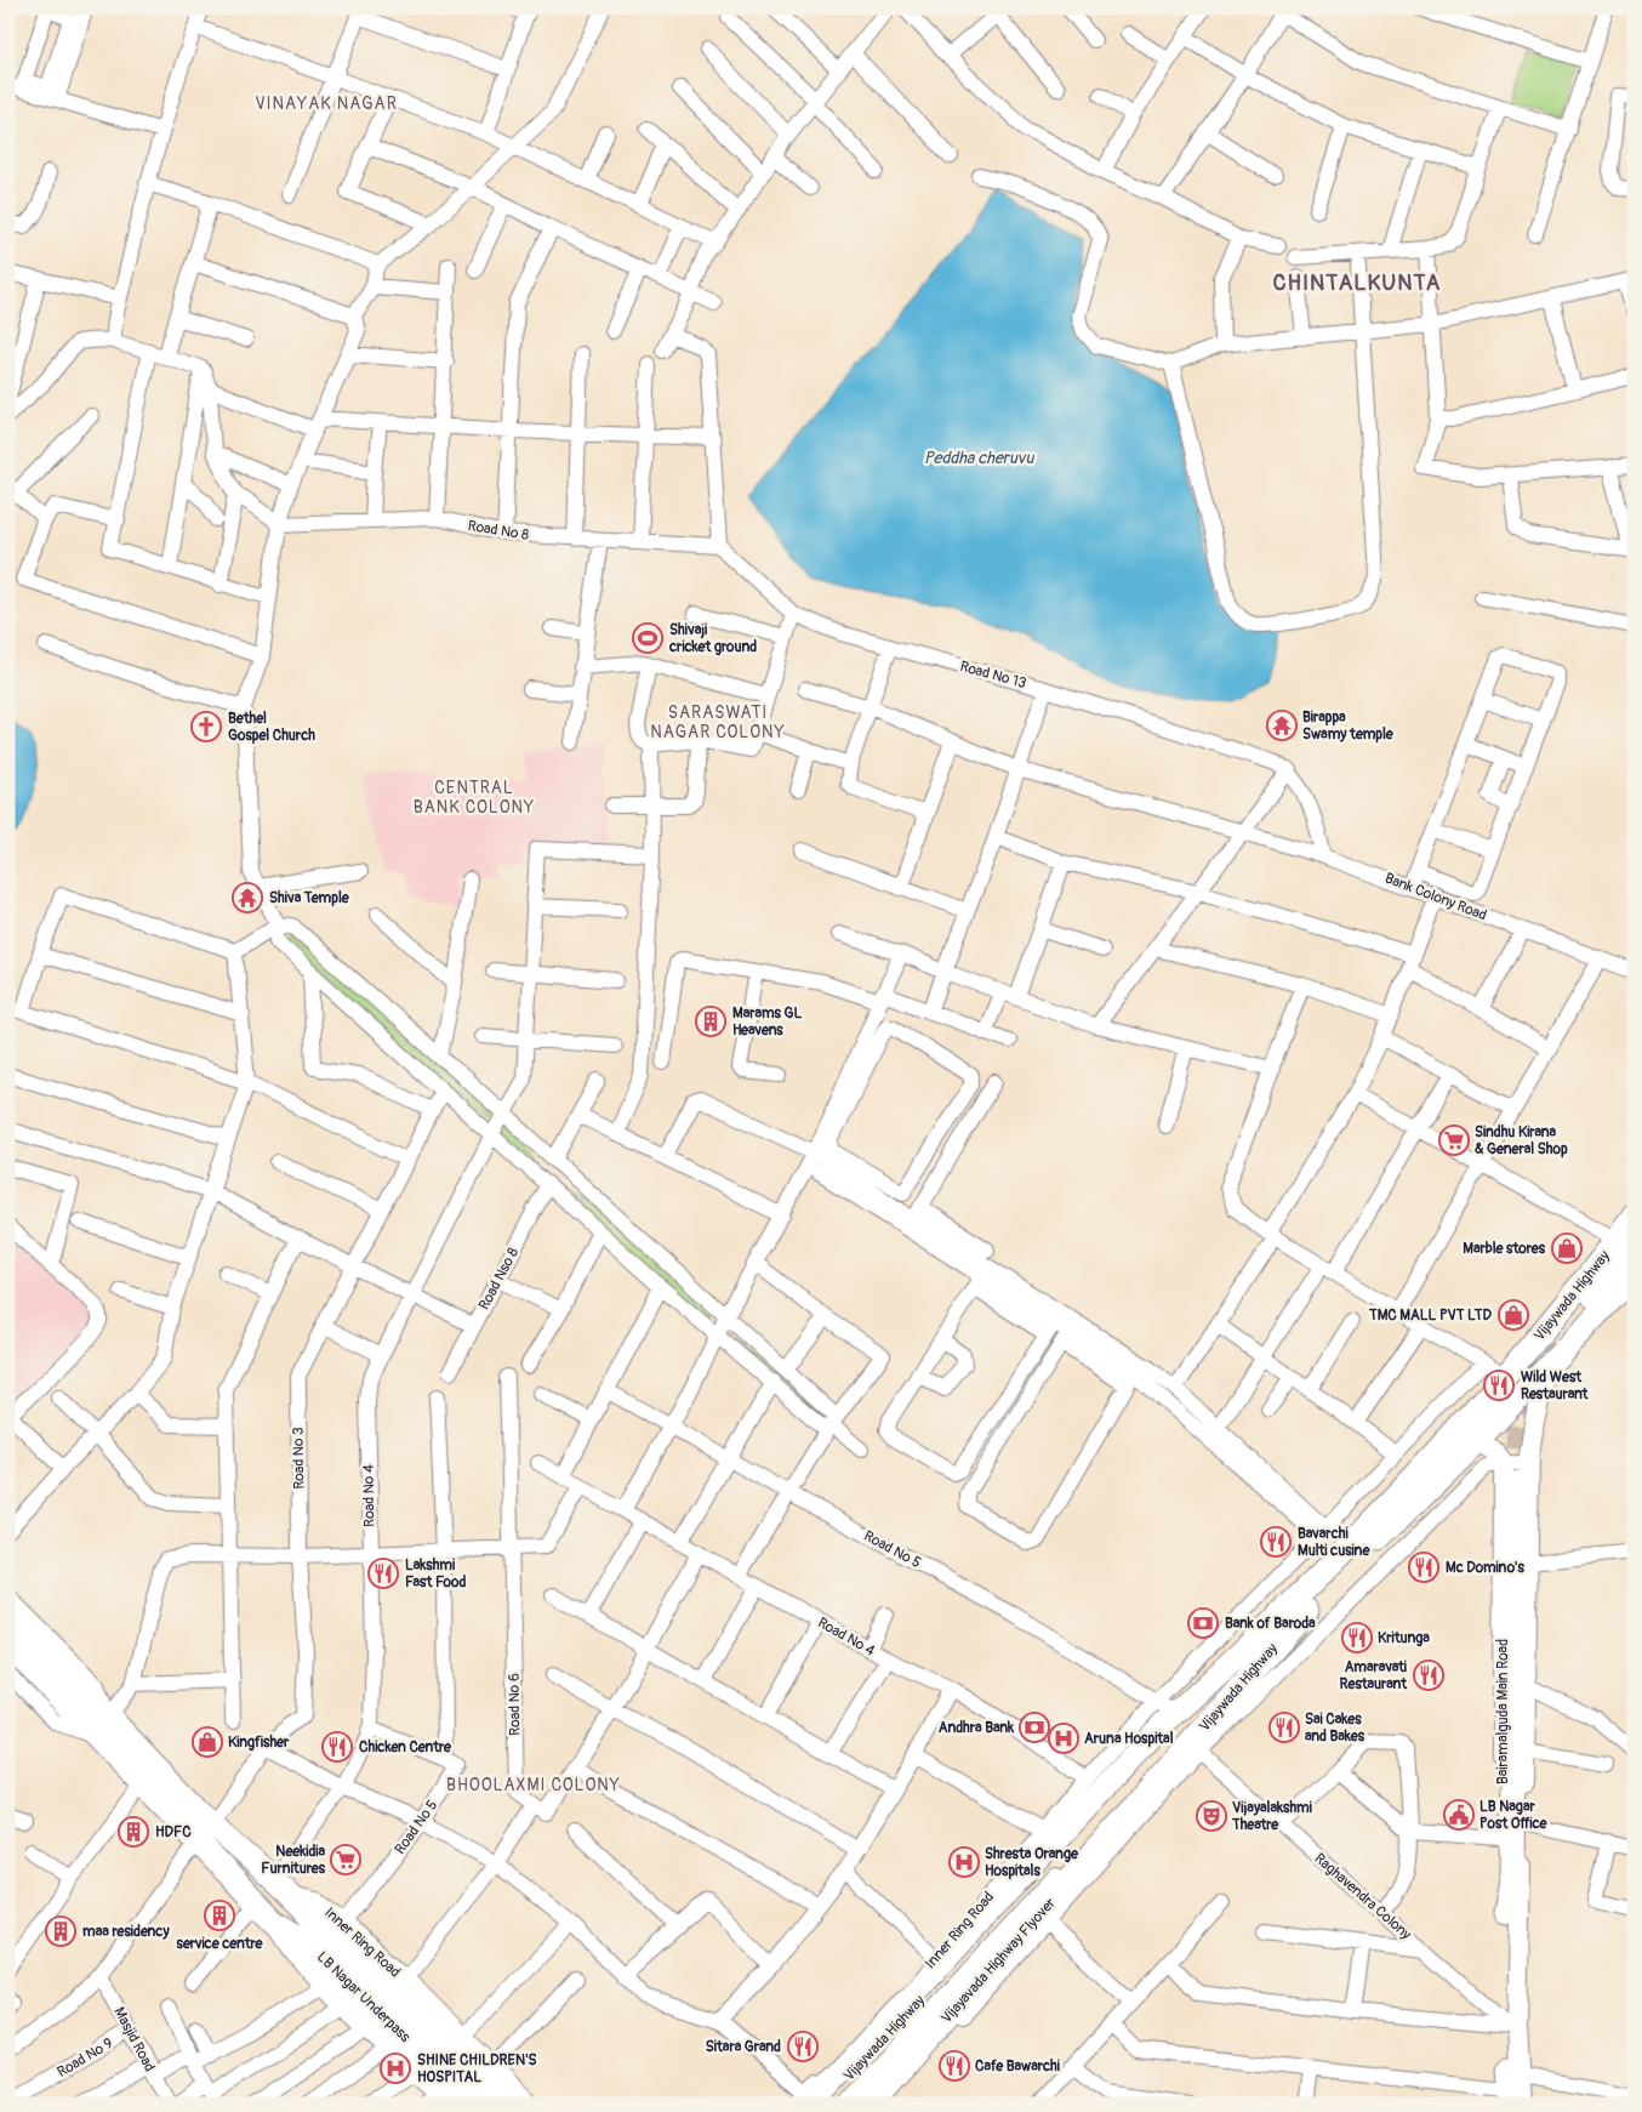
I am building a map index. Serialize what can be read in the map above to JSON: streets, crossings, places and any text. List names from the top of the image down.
{
  "streets": {
    "highway": [
      "Vijaywada Highway",
      "Inner Ring Road",
      "Vijayavada Highway Flyover",
      "LB Nagar Underpass"
    ],
    "main road": ["Bairamalguda Main Road"],
    "street": [
      "Road No 8",
      "Road No 13",
      "Bank Colony Road",
      "Road Nso 8",
      "Road No 3",
      "Road No 4",
      "Road No 5",
      "Road No 6",
      "Raghavendra Colony",
      "Masjid Road",
      "Road No 9"
    ]
  },
  "crossings": [
    ["Road No 8", "Road No 13"],
    ["Vijaywada Highway", "Road No 5"],
    ["Vijaywada Highway", "Raghavendra Colony"],
    ["Vijaywada Highway", "Inner Ring Road"],
    ["Vijaywada Highway", "Vijayavada Highway Flyover"],
    ["Road No 3", "Inner Ring Road"],
    ["Road No 3", "Masjid Road"],
    ["Road No 4", "Inner Ring Road"],
    ["Road No 5", "Inner Ring Road"],
    ["Bairamalguda Main Road", "Raghavendra Colony"],
    ["Inner Ring Road", "LB Nagar Underpass"],
    ["Masjid Road", "Road No 9"]
  ],
  "districts": [
    "VINAYAK NAGAR",
    "CHINTALKUNTA",
    "SARASWATI NAGAR COLONY",
    "CENTRAL BANK COLONY",
    "BHOOLAXMI COLONY"
  ],
  "water": ["Peddha cheruvu"],
  "places": {
    "sports": ["Shivaji cricket ground"],
    "temple": ["Birappa Swamy temple", "Shiva Temple"],
    "church": ["Bethel Gospel Church"],
    "building": [
      "Marams GL Heavens",
      "HDFC",
      "service centre",
      "maa residency"
    ],
    "supermarket": ["Sindhu Kirana & General Shop", "Neekidia Furnitures"],
    "shop": ["Marble stores", "TMC MALL PVT LTD", "Kingfisher"],
    "restaurant": [
      "Wild West Restaurant",
      "Bavarchi Multi cusine",
      "Mc Domino's",
      "Lakshmi Fast Food",
      "Kritunga",
      "Amaravati Restaurant",
      "Sai Cakes and Bakes",
      "Chicken Centre",
      "Sitara Grand",
      "Cafe Bawarchi"
    ],
    "bank": ["Bank of Baroda", "Andhra Bank"],
    "hospital": ["Aruna Hospital", "Shresta Orange Hospitals", "SHINE CHILDREN'S HOSPITAL"],
    "public building": ["LB Nagar Post Office"],
    "theatre": ["Vijayalakshmi Theatre"]
  }
}
